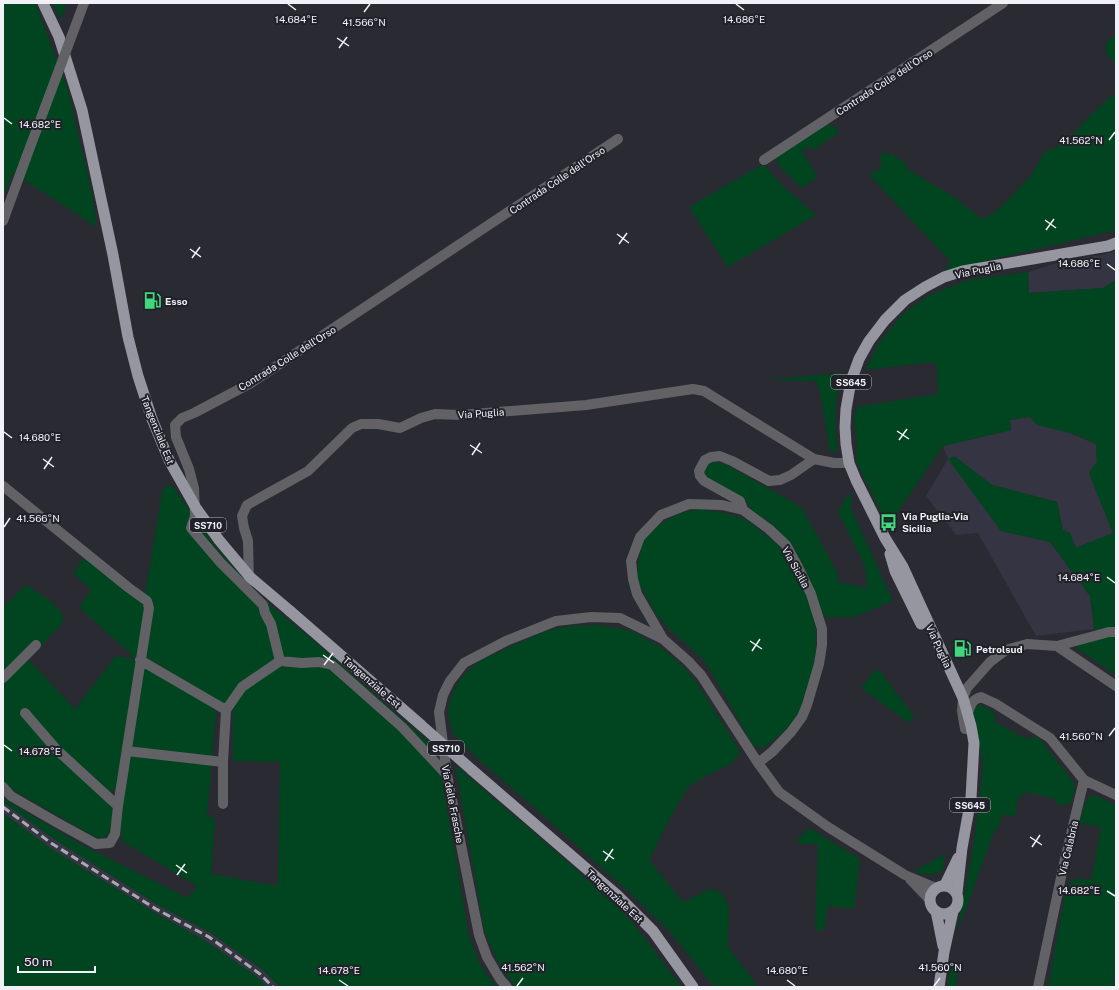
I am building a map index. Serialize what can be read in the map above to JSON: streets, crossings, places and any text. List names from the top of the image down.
{
  "streets": {
    "main road": [
      "Via Puglia",
      "SS645",
      "Tangenziale Est",
      "SS710"
    ],
    "street": [
      "Contrada Colle dell'Orso",
      "Via Sicilia",
      "Via delle Frasche",
      "Via Calabria"
    ]
  },
  "crossings": [
    ["Contrada Colle dell'Orso", "Via Puglia"],
    ["Via Puglia", "SS645"],
    ["Via Puglia", "Via Sicilia"],
    ["SS645", "Via Sicilia"],
    ["Via Sicilia", "Via delle Frasche"]
  ],
  "places": {
    "fuel station": ["Esso", "Petrolsud"],
    "bus stop": ["Via Puglia-Via Sicilia"]
  },
  "scale_bar": "50 m",
  "coordinates": [
    "14.684°E",
    "14.686°E",
    "41.566°N",
    "14.682°E",
    "41.562°N",
    "14.680°E",
    "41.560°N",
    "14.678°E"
  ]
}
